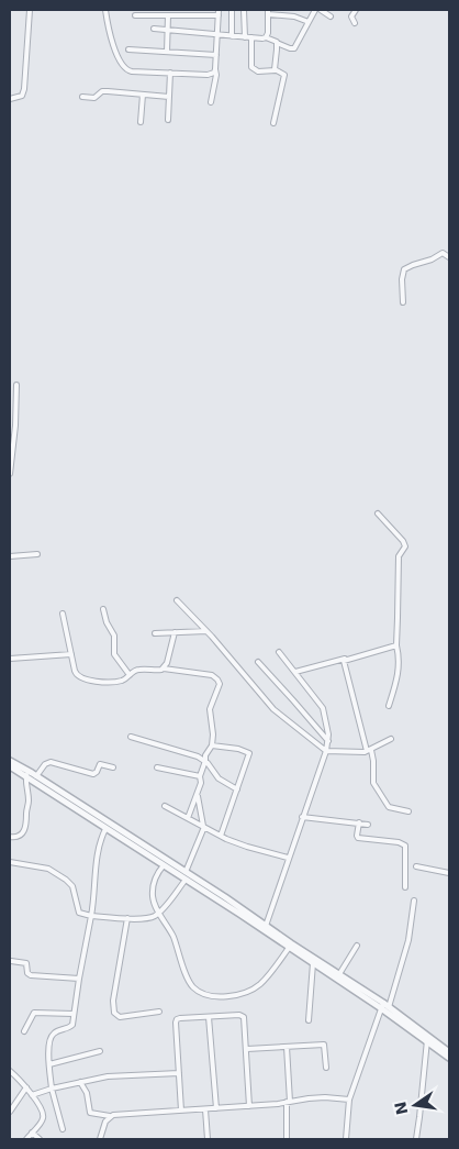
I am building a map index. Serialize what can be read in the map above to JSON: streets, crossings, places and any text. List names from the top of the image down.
{
  "north": "left"
}
